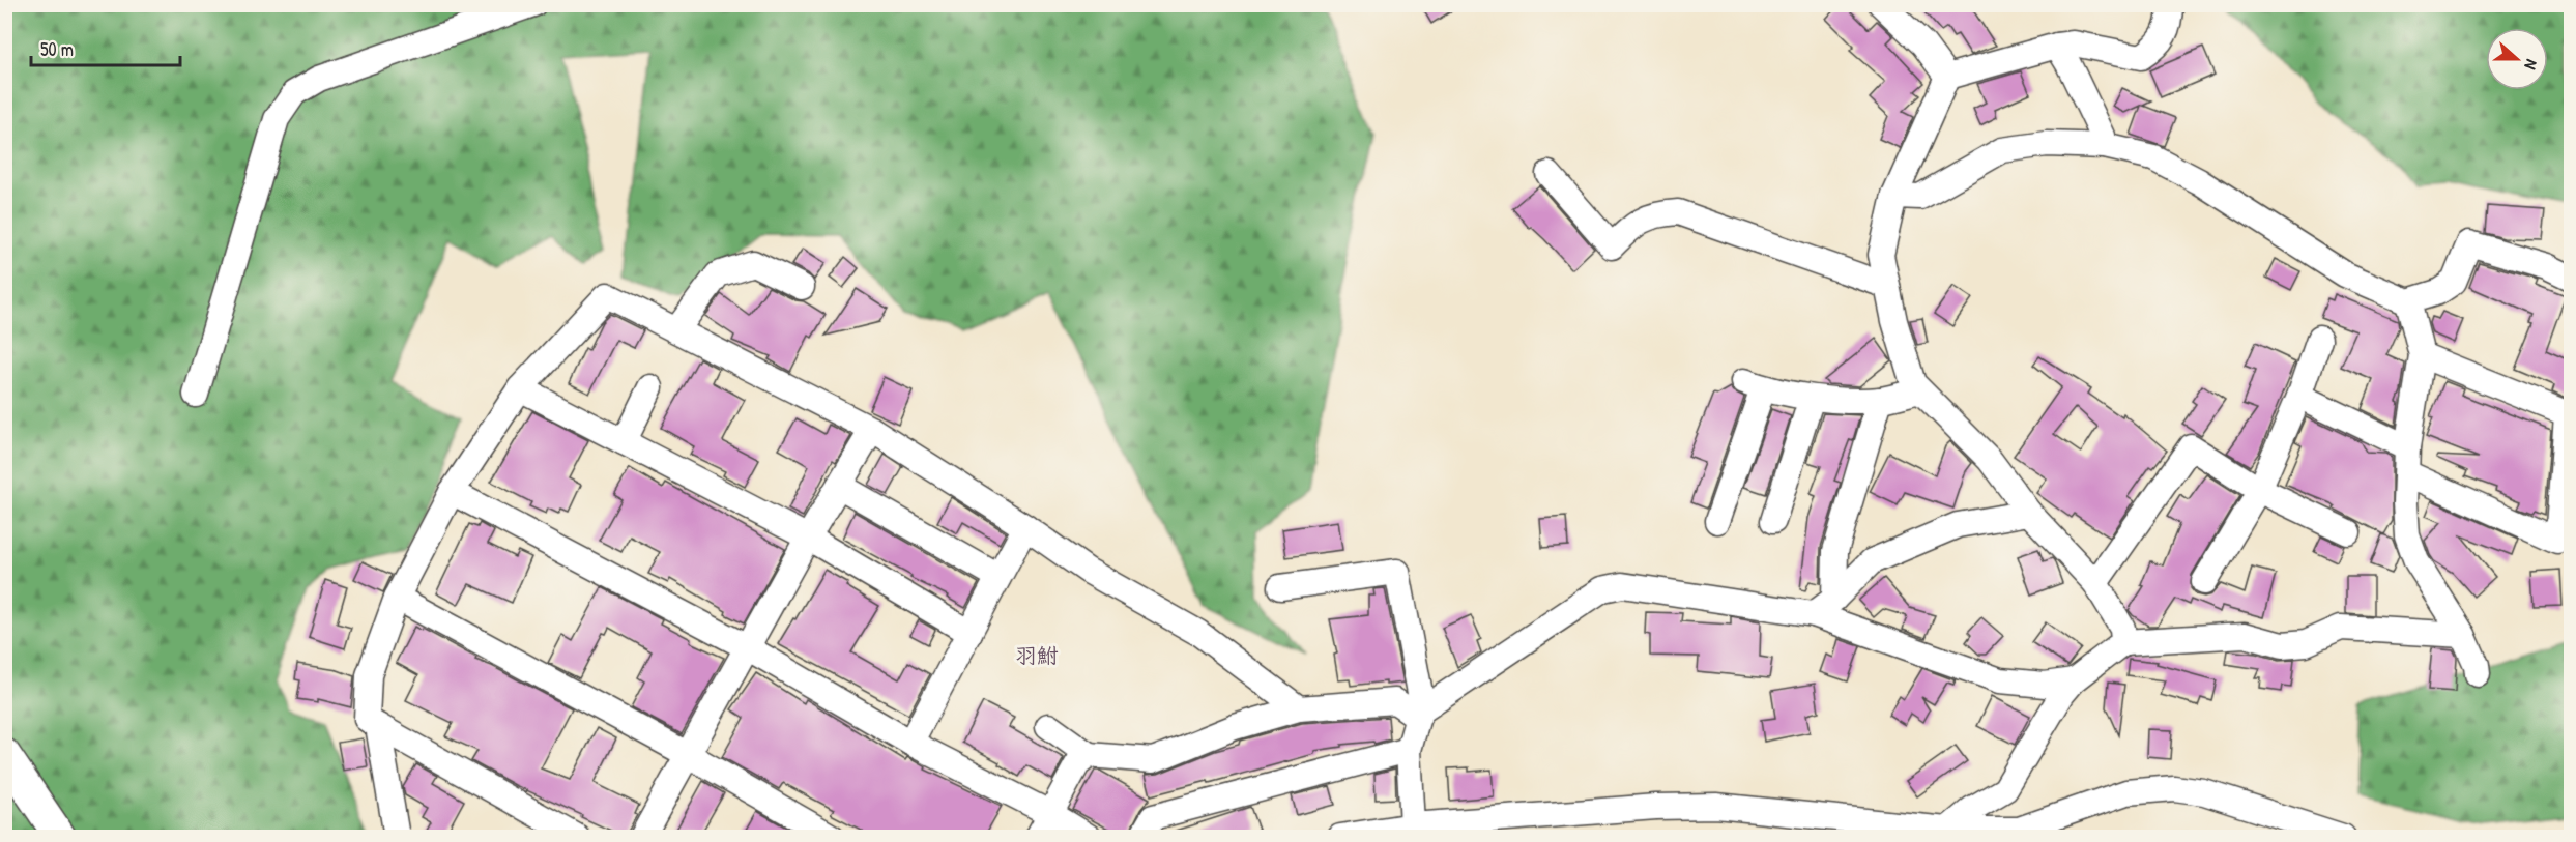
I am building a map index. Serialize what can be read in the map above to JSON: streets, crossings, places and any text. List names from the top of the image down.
{
  "districts": ["羽鮒"],
  "scale_bar": "50 m",
  "north": "right"
}
